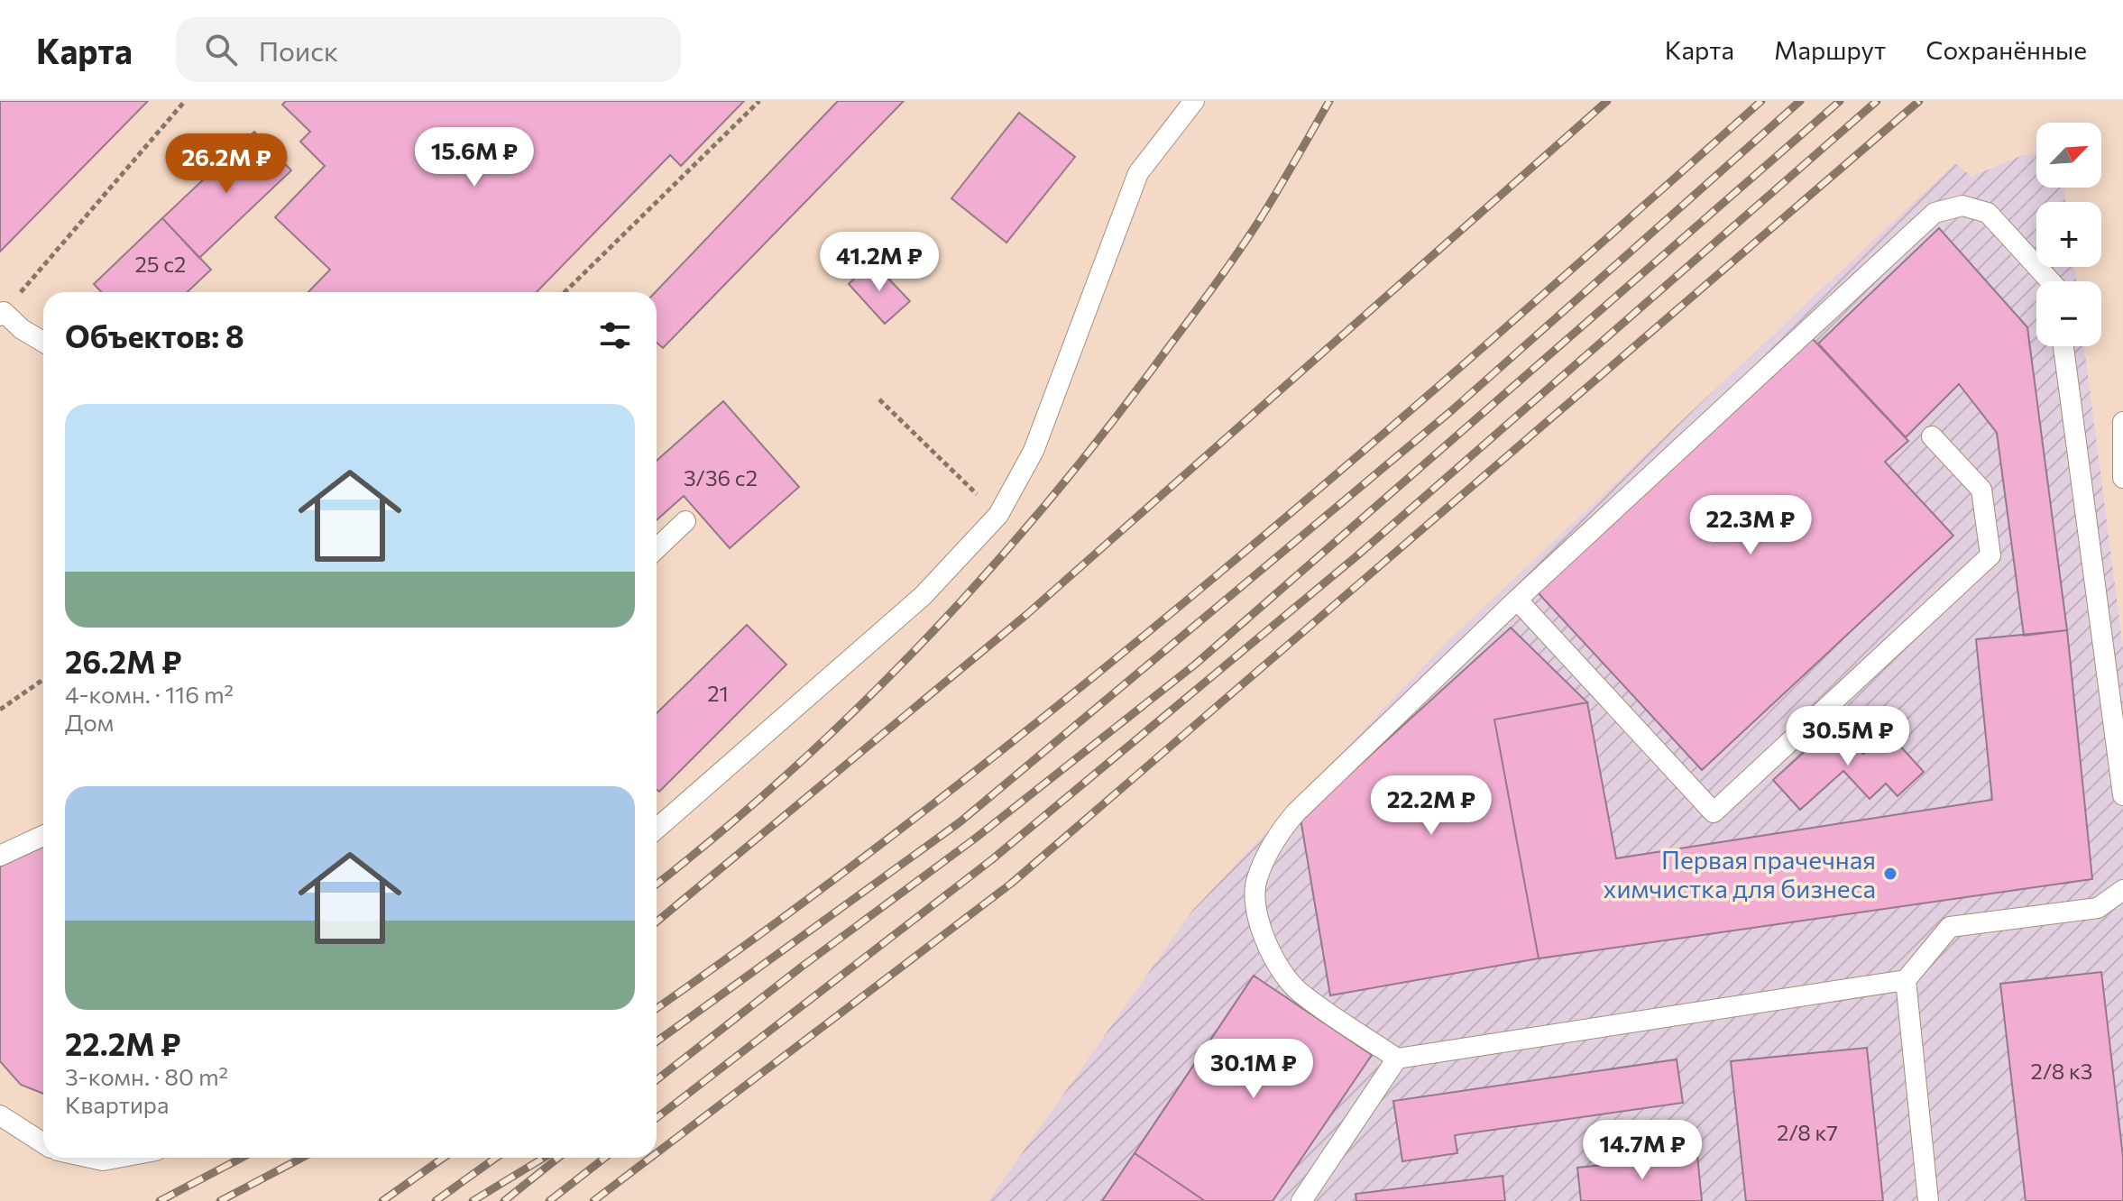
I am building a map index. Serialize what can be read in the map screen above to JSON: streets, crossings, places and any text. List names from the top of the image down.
{
  "places": ["Первая прачечная химчистка для бизнеса"],
  "house_numbers": [
    "25 с2",
    "3/36 с2",
    "21",
    "2/8 к3",
    "2/8 к7"
  ],
  "north": "top right",
  "page": {
    "header": "Карта",
    "search": "Поиск",
    "nav": ["Карта", "Маршрут", "Сохранённые"],
    "map_buttons": ["+", "−"],
    "price": [
      "15.6M ₽",
      "26.2M ₽",
      "41.2M ₽",
      "22.3M ₽",
      "30.5M ₽",
      "22.2M ₽",
      "30.1M ₽",
      "14.7M ₽"
    ],
    "heading": "Объектов: 8",
    "list": [
      {
        "name": "26.2M ₽",
        "note": "4-комн. · 116 m² · Дом"
      },
      {
        "name": "22.2M ₽",
        "note": "3-комн. · 80 m² · Квартира"
      }
    ]
  }
}
